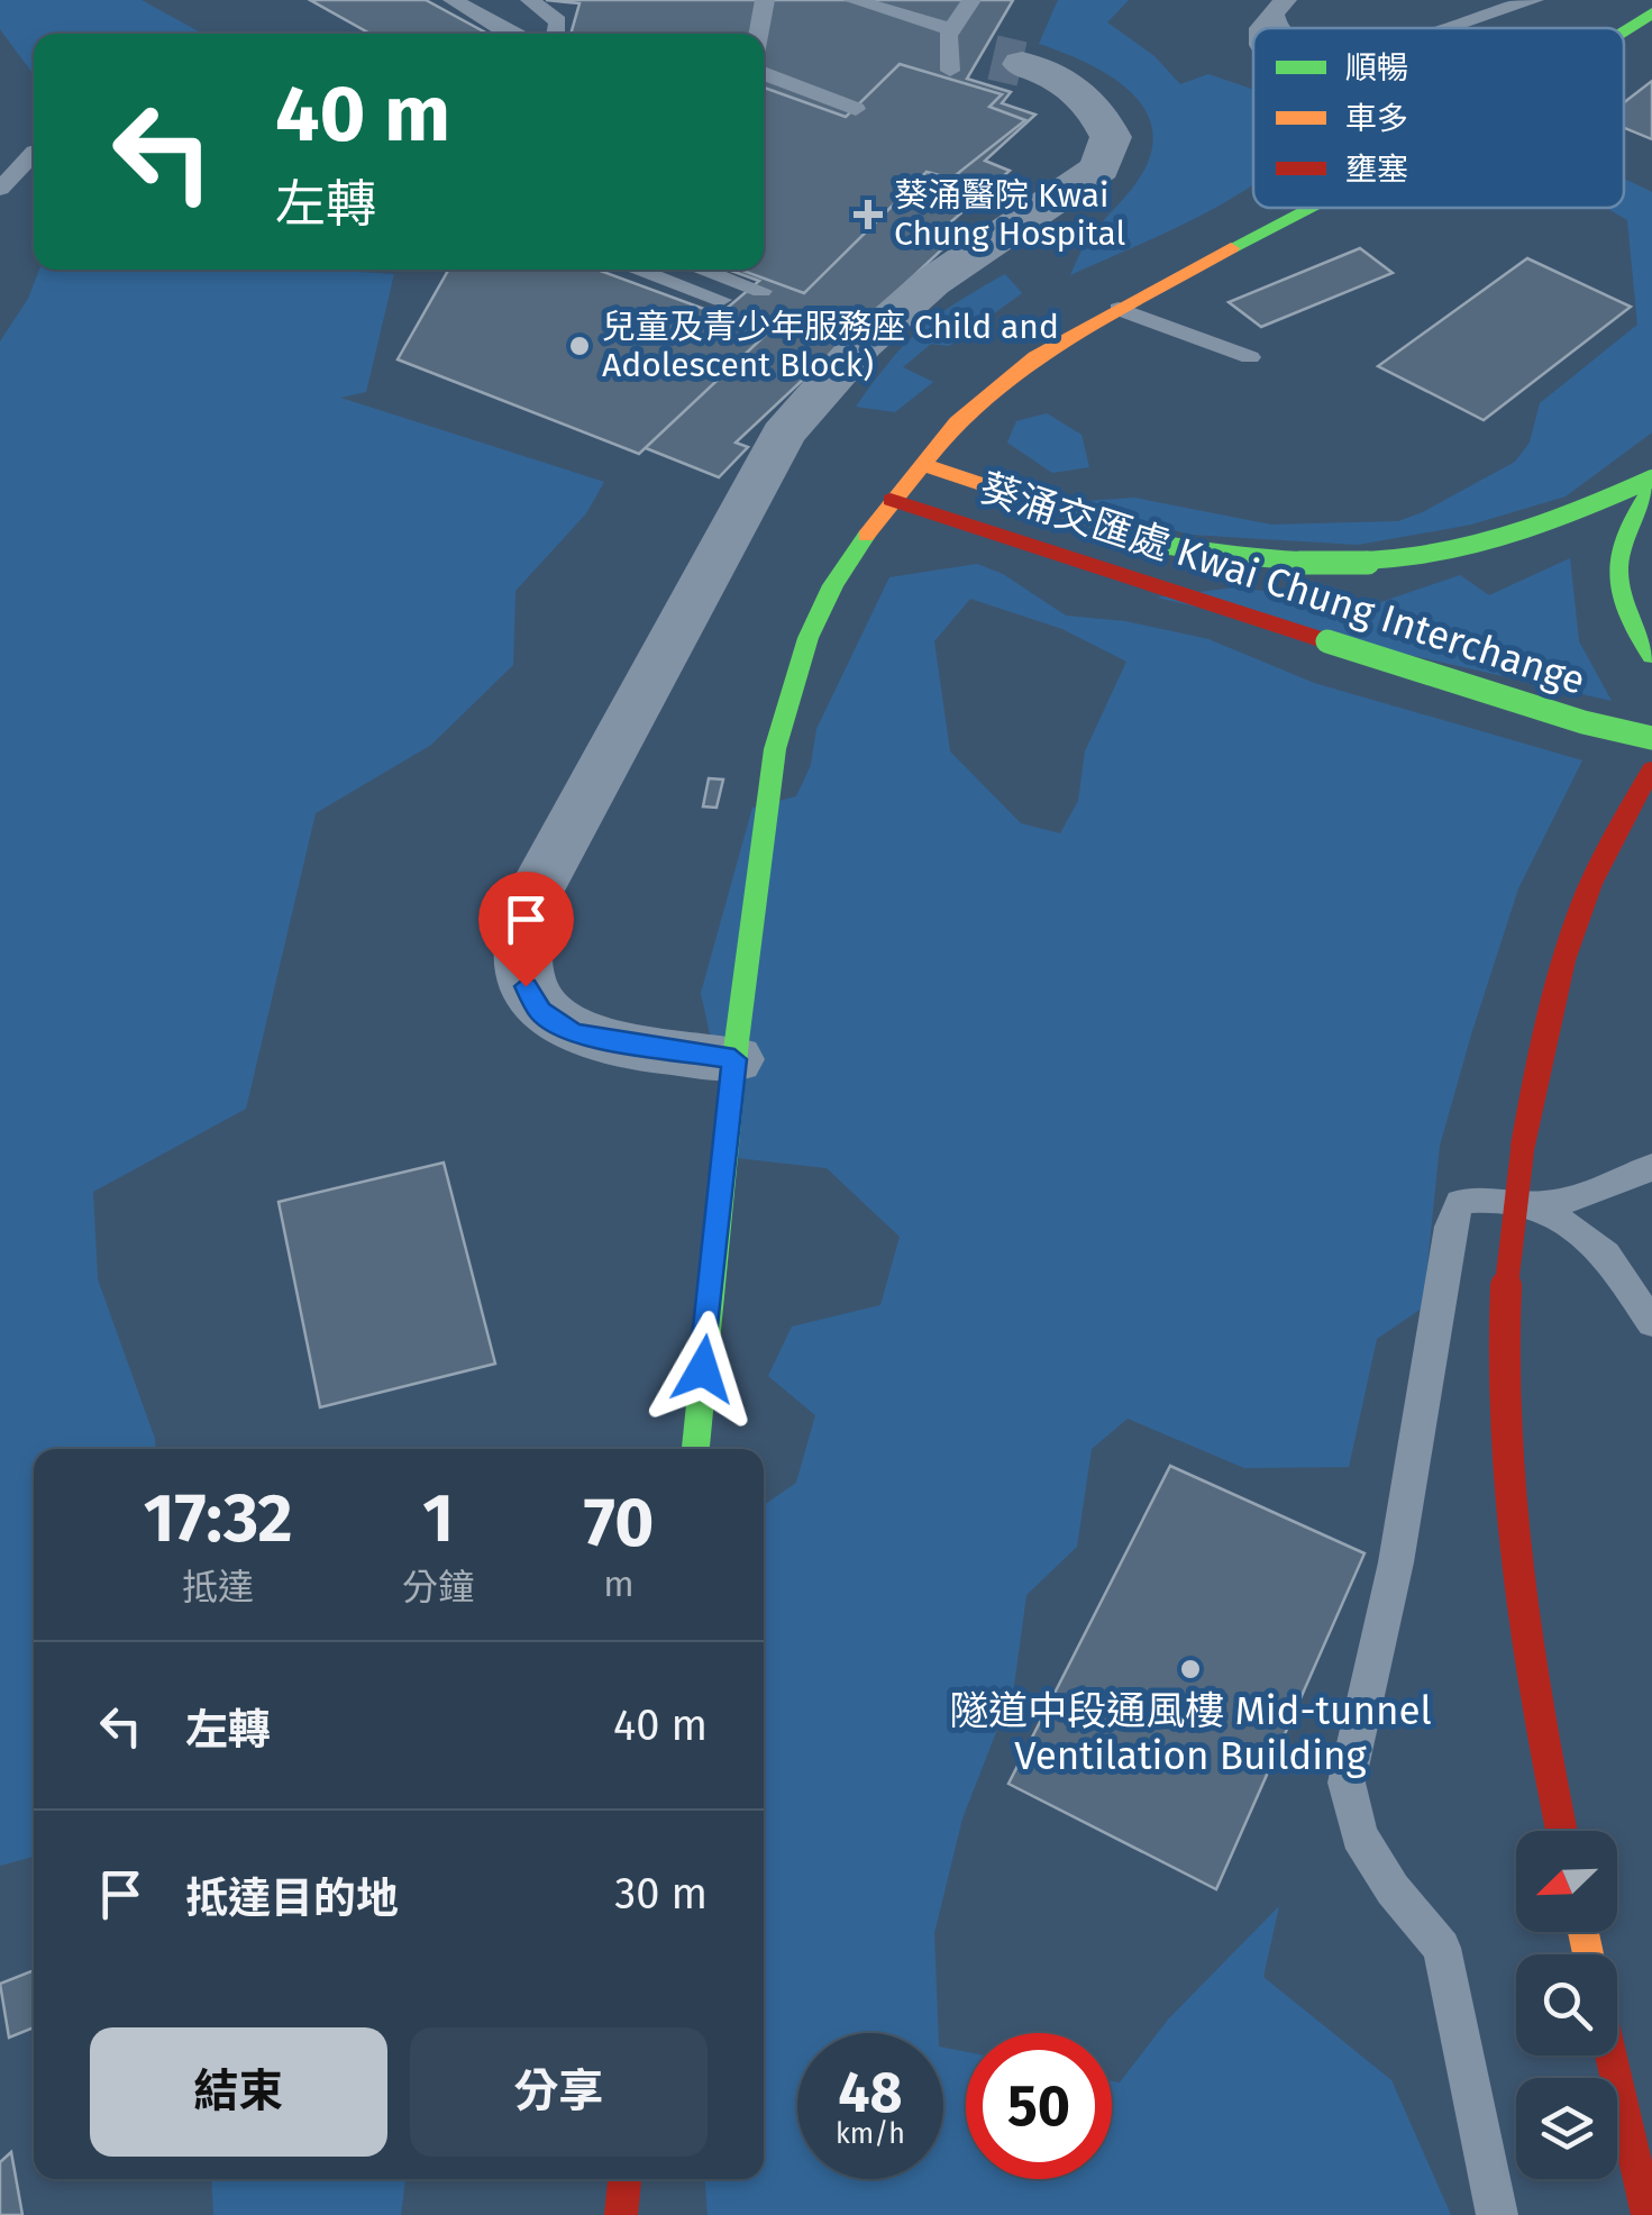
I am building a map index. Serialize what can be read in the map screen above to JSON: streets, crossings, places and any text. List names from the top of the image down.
{
  "streets": {
    "main road": ["葵涌交匯處 Kwai Chung Interchange"]
  },
  "places": {
    "health": ["葵涌醫院 Kwai Chung Hospital"],
    "other": ["兒童及青少年服務座 Child and Adolescent Block)", "隧道中段通風樓 Mid-tunnel Ventilation Building"]
  },
  "legend": ["順暢", "車多", "壅塞"],
  "north": "bottom left",
  "page": {
    "turn": ["40 m", "左轉"],
    "eta": [
      "17:32",
      "抵達",
      "1",
      "分鐘",
      "70",
      "m"
    ],
    "list": [
      {
        "name": "左轉",
        "value": "40 m"
      },
      {
        "name": "抵達目的地",
        "value": "30 m"
      }
    ],
    "buttons": ["結束", "分享"],
    "speed": "48 km/h",
    "limit": "50"
  }
}
